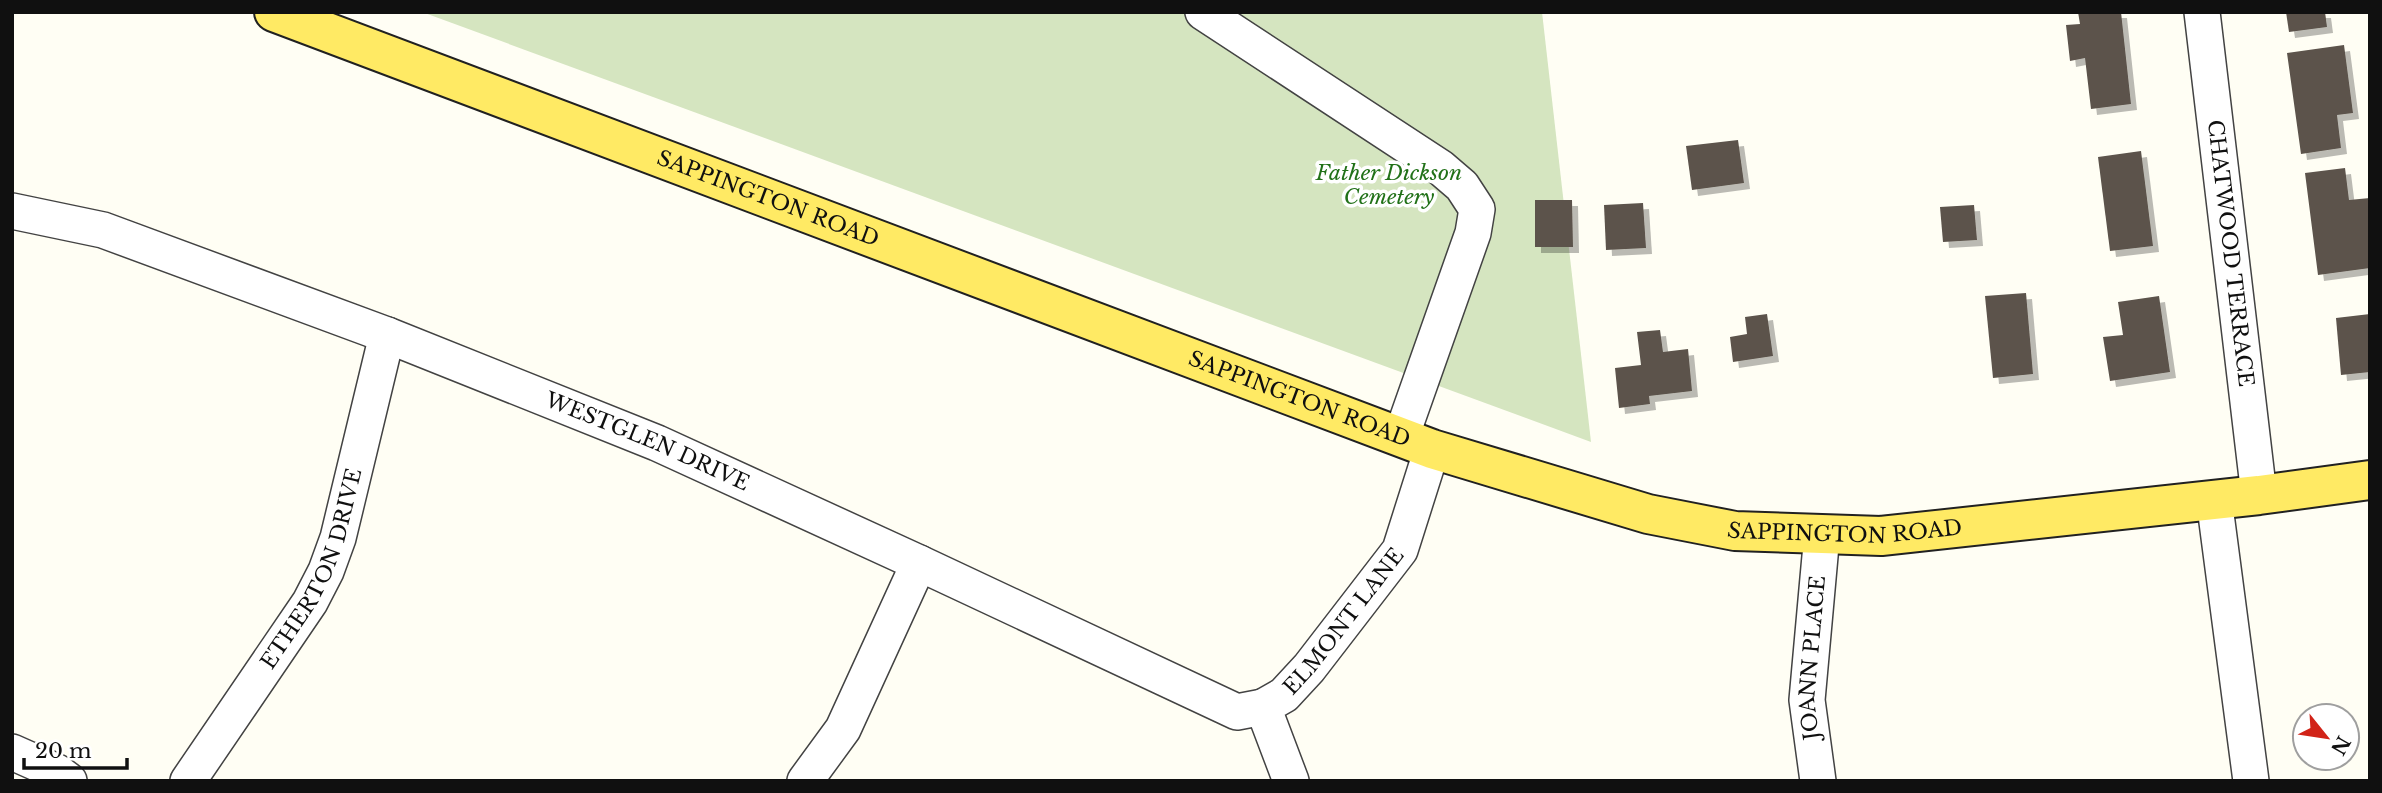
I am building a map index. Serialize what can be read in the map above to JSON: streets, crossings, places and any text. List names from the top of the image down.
{
  "streets": {
    "main road": ["SAPPINGTON ROAD"],
    "street": [
      "CHATWOOD TERRACE",
      "WESTGLEN DRIVE",
      "ETHERTON DRIVE",
      "ELMONT LANE",
      "JOANN PLACE"
    ]
  },
  "crossings": [
    ["SAPPINGTON ROAD", "CHATWOOD TERRACE"],
    ["SAPPINGTON ROAD", "ELMONT LANE"],
    ["SAPPINGTON ROAD", "JOANN PLACE"],
    ["WESTGLEN DRIVE", "ETHERTON DRIVE"],
    ["WESTGLEN DRIVE", "ELMONT LANE"]
  ],
  "parks": ["Father Dickson Cemetery"],
  "scale_bar": "20 m",
  "north": "bottom right"
}
